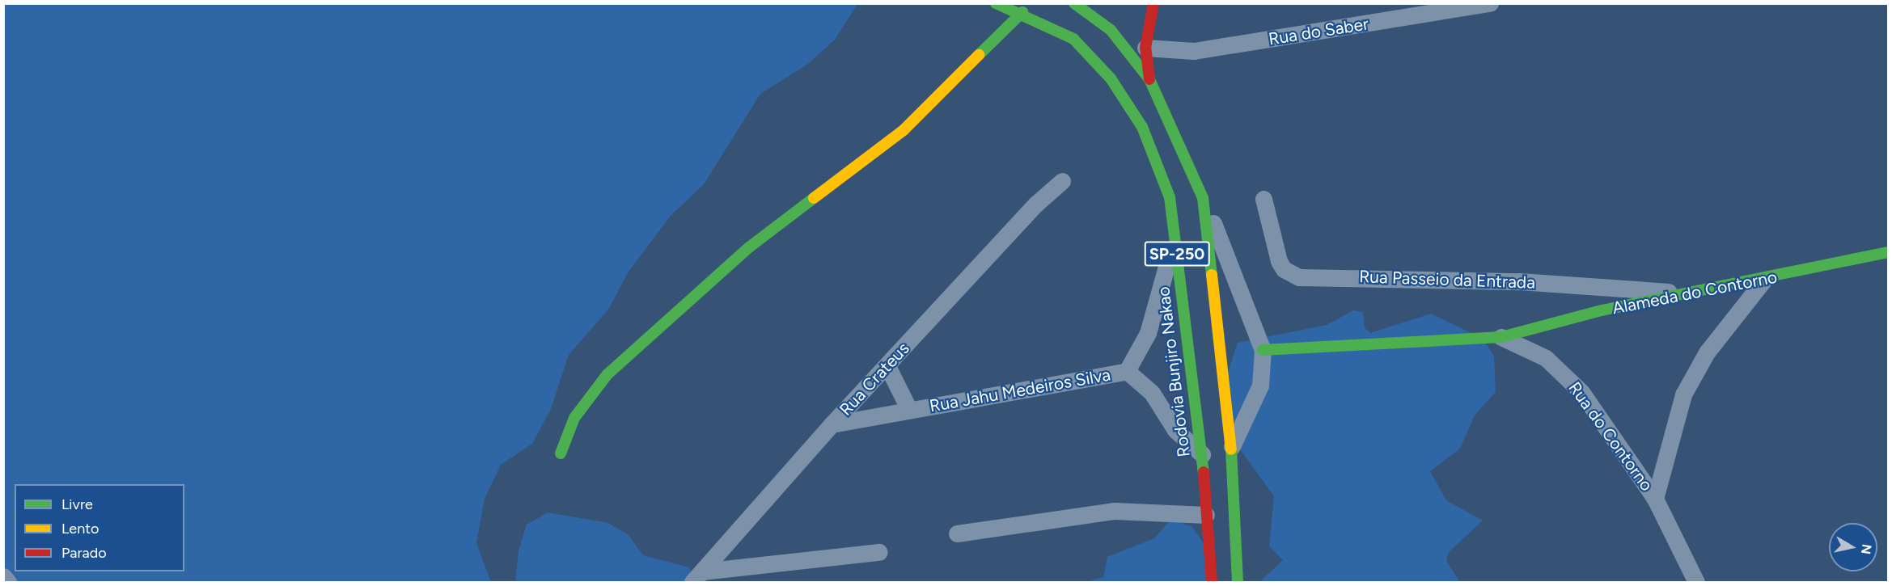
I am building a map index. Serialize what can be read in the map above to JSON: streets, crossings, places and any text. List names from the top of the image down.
{
  "streets": {
    "street": [
      "Rua do Saber",
      "SP-250",
      "Rua Passeio da Entrada",
      "Alameda do Contorno",
      "Rodovia Bunjiro Nakao",
      "Rua Crateus",
      "Rua Jahu Medeiros Silva",
      "Rua do Contorno"
    ]
  },
  "crossings": [
    ["Rua Passeio da Entrada", "Alameda do Contorno"],
    ["Alameda do Contorno", "Rua do Contorno"],
    ["Rodovia Bunjiro Nakao", "Rua Jahu Medeiros Silva"],
    ["Rua Crateus", "Rua Jahu Medeiros Silva"]
  ],
  "legend": ["Livre", "Lento", "Parado"],
  "north": "right"
}
